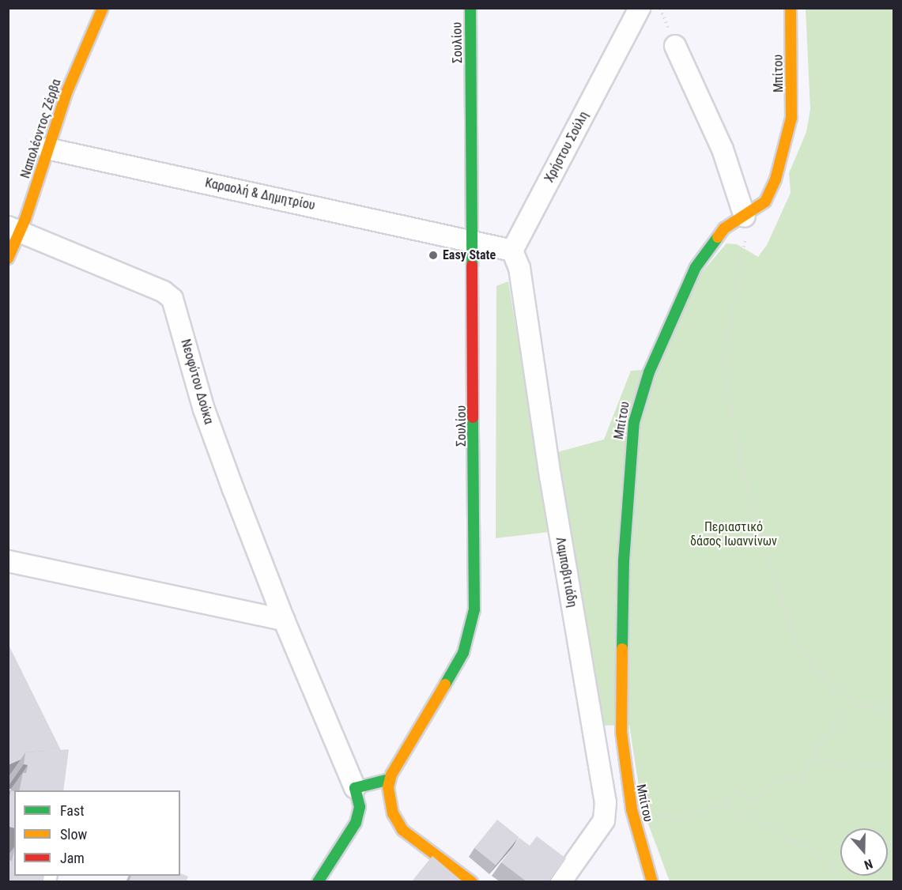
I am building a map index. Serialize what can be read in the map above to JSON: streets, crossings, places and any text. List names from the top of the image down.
{
  "streets": {
    "main road": ["Σουλίου", "Μπίτου", "Ναπολέοντος Ζέρβα"],
    "street": [
      "Χρήστου Σούλη",
      "Καραολή & Δημητρίου",
      "Νεοφύτου Δούκα",
      "Λαμποβιτιάδη"
    ]
  },
  "crossings": [
    ["Σουλίου", "Καραολή & Δημητρίου"],
    ["Ναπολέοντος Ζέρβα", "Καραολή & Δημητρίου"],
    ["Ναπολέοντος Ζέρβα", "Νεοφύτου Δούκα"],
    ["Χρήστου Σούλη", "Λαμποβιτιάδη"]
  ],
  "parks": ["Περιαστικό δάσος Ιωαννίνων"],
  "places": ["Easy State"],
  "legend": ["Fast", "Slow", "Jam"],
  "north": "bottom"
}
